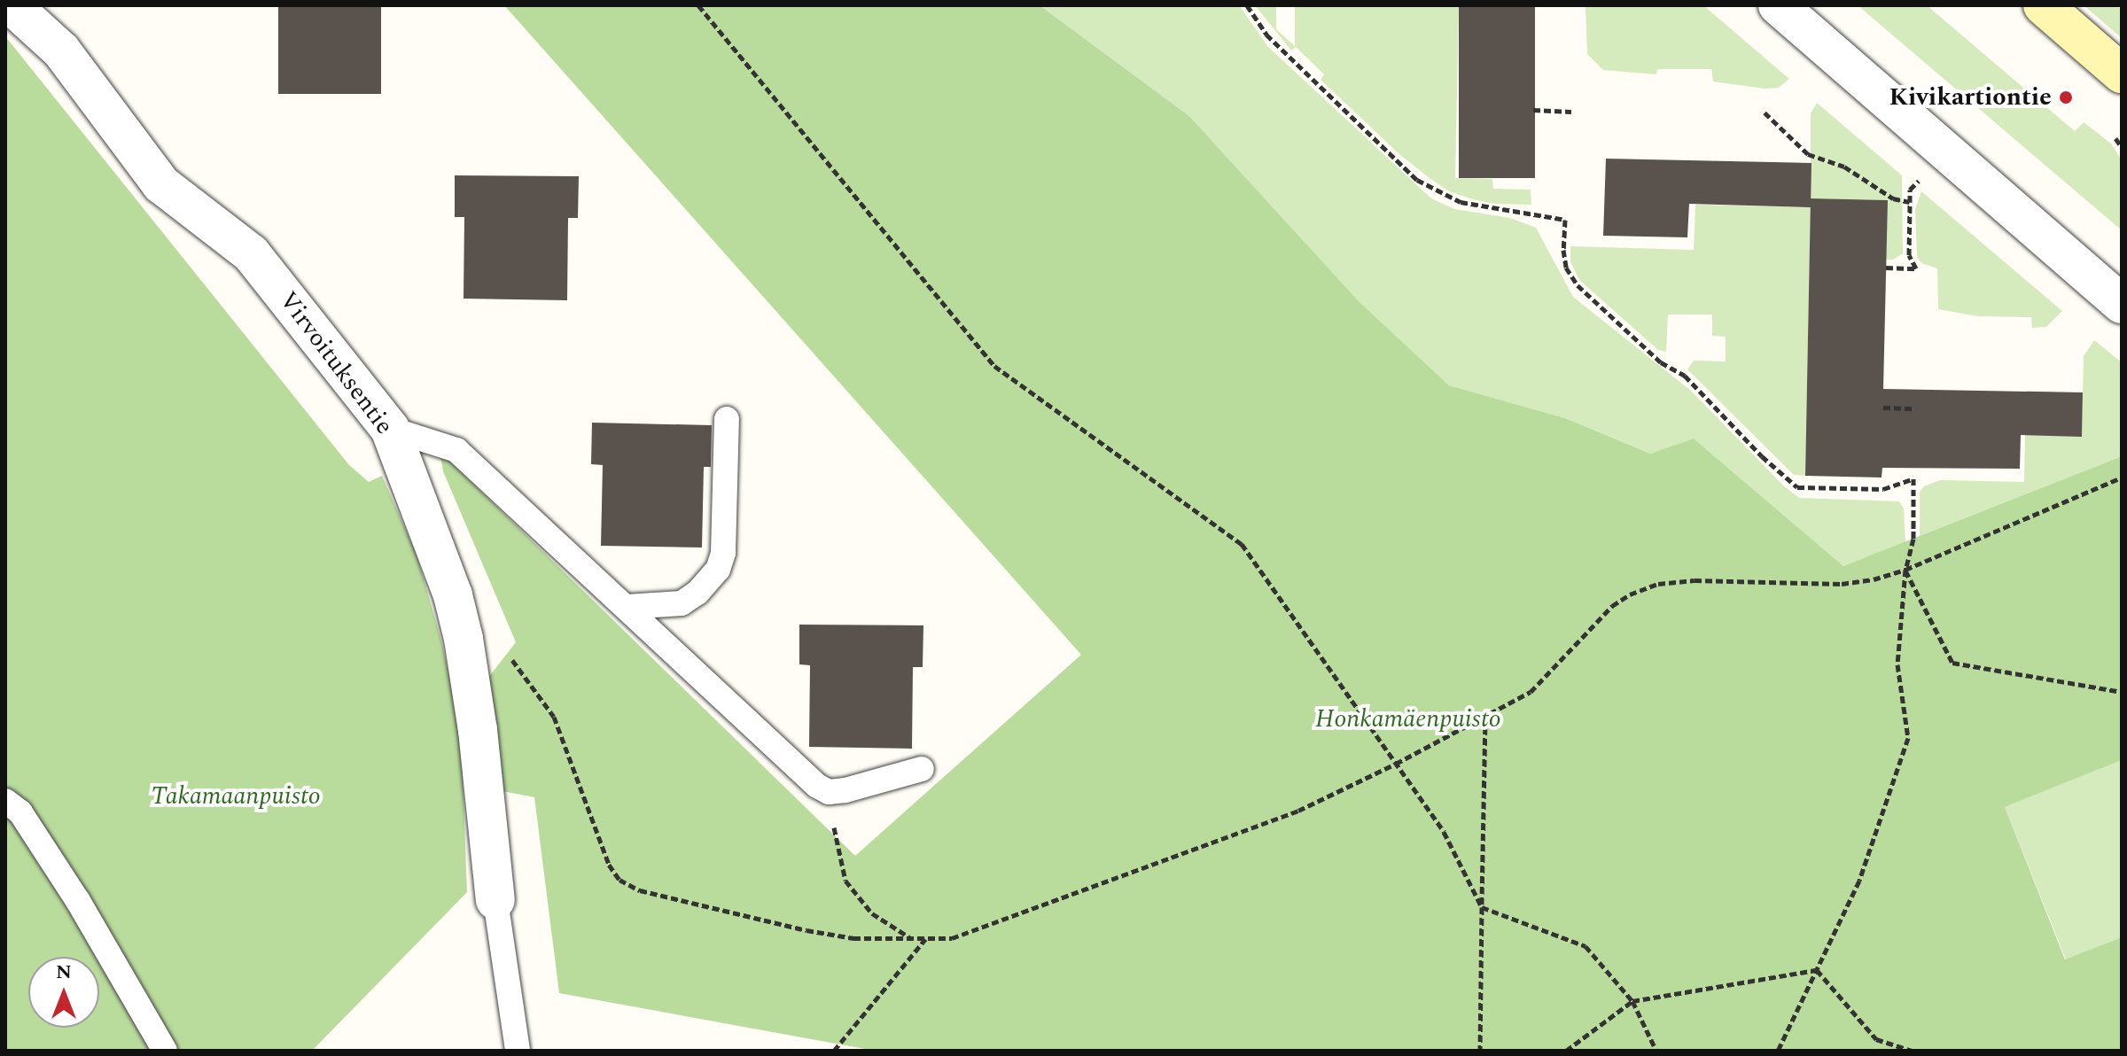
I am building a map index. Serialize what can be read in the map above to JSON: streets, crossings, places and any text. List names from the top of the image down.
{
  "streets": {
    "street": ["Virvoituksentie"]
  },
  "parks": ["Honkamäenpuisto", "Takamaanpuisto"],
  "places": ["Kivikartiontie"],
  "north": "top"
}
